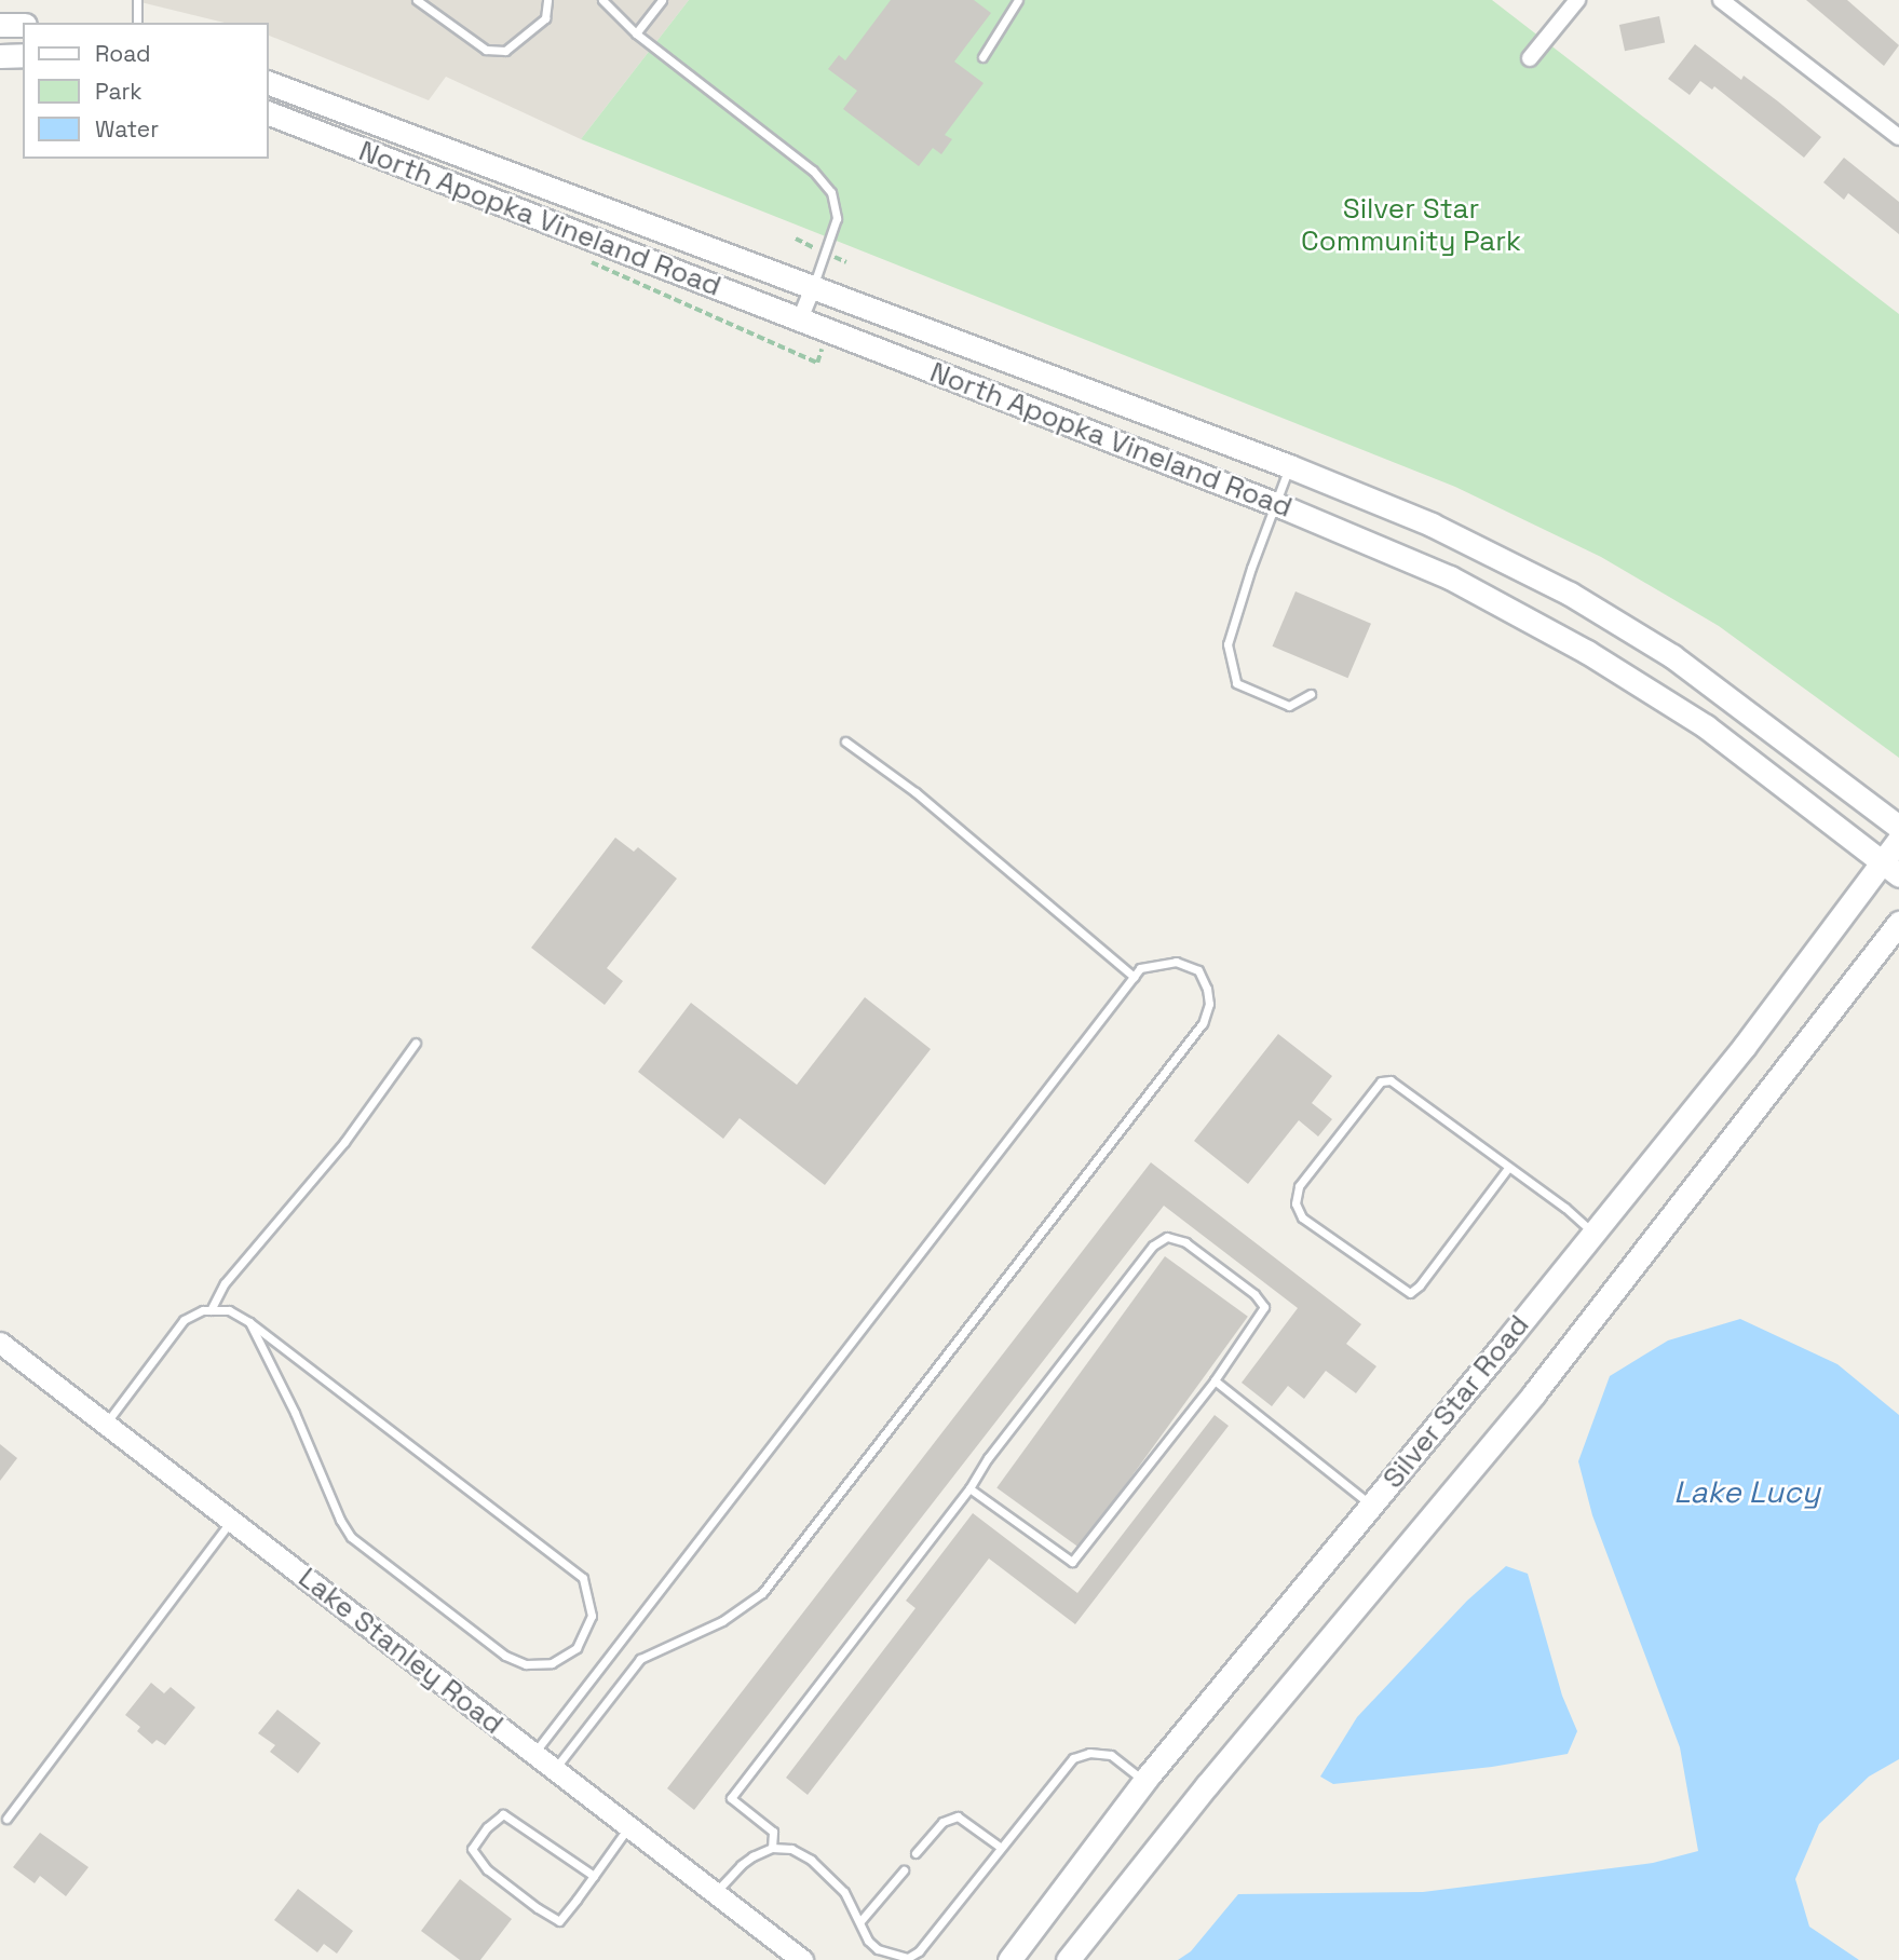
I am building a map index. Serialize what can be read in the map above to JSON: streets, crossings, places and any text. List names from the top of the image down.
{
  "streets": {
    "main road": ["North Apopka Vineland Road", "Silver Star Road"],
    "street": ["Lake Stanley Road"]
  },
  "crossings": [
    ["North Apopka Vineland Road", "Silver Star Road"]
  ],
  "water": ["Lake Lucy"],
  "parks": ["Silver Star Community Park"],
  "legend": ["Road", "Park", "Water"]
}
